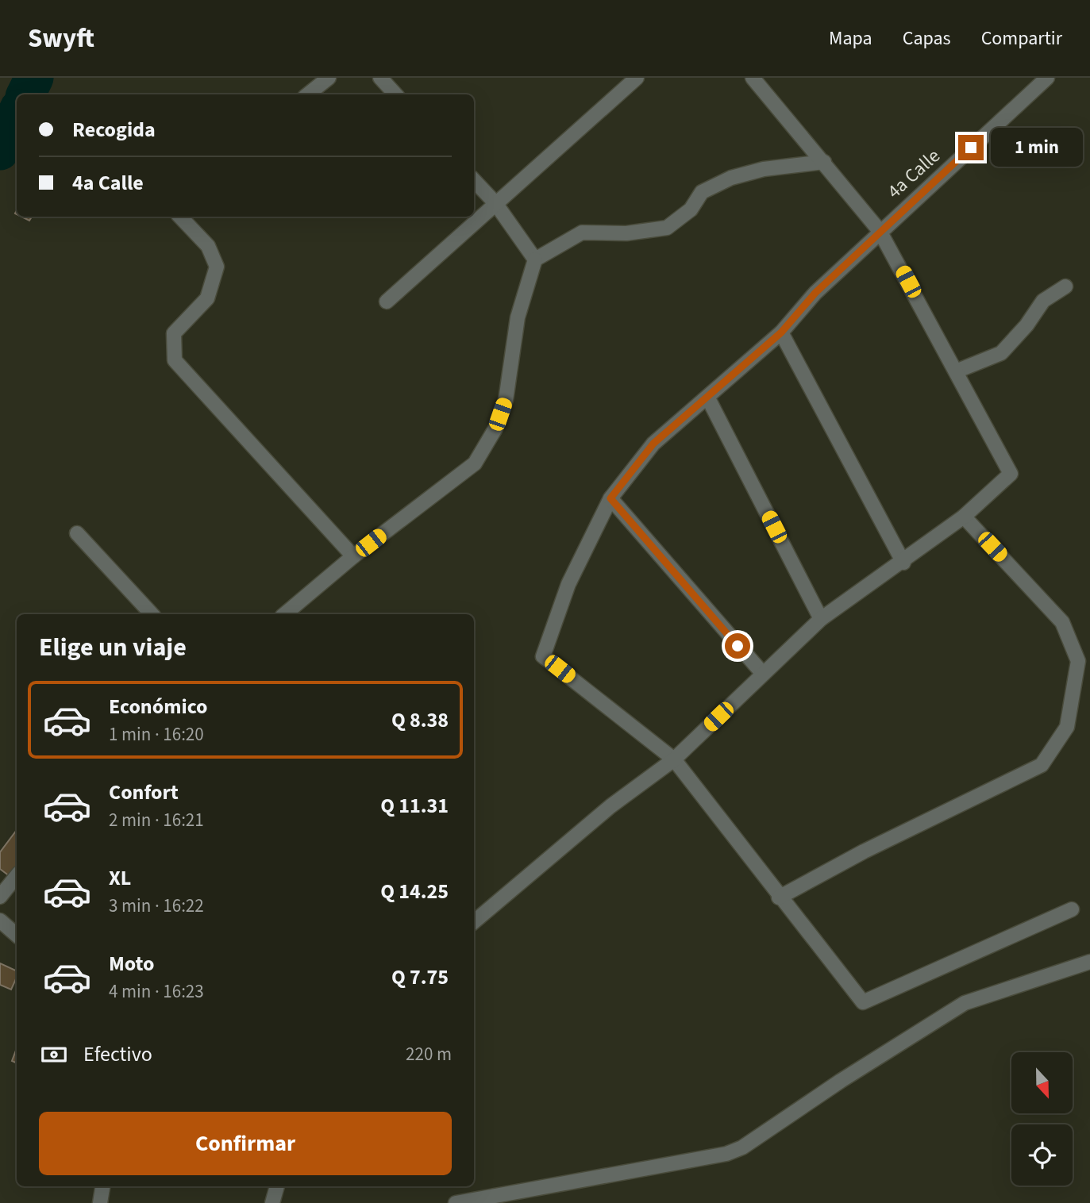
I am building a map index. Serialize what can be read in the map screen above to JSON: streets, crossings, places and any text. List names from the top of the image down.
{
  "streets": {
    "street": ["4a Calle"]
  },
  "north": "bottom",
  "page": {
    "header": "Swyft",
    "nav": ["Mapa", "Capas", "Compartir"],
    "banner": ["Recogida", "4a Calle"],
    "bubble": "1 min",
    "heading": "Elige un viaje",
    "list": [
      {
        "name": "Económico",
        "note": "1 min · 16:20",
        "value": "Q 8.38"
      },
      {
        "name": "Confort",
        "note": "2 min · 16:21",
        "value": "Q 11.31"
      },
      {
        "name": "XL",
        "note": "3 min · 16:22",
        "value": "Q 14.25"
      },
      {
        "name": "Moto",
        "note": "4 min · 16:23",
        "value": "Q 7.75"
      }
    ],
    "pay": ["Efectivo", "220 m"],
    "buttons": "Confirmar"
  }
}
